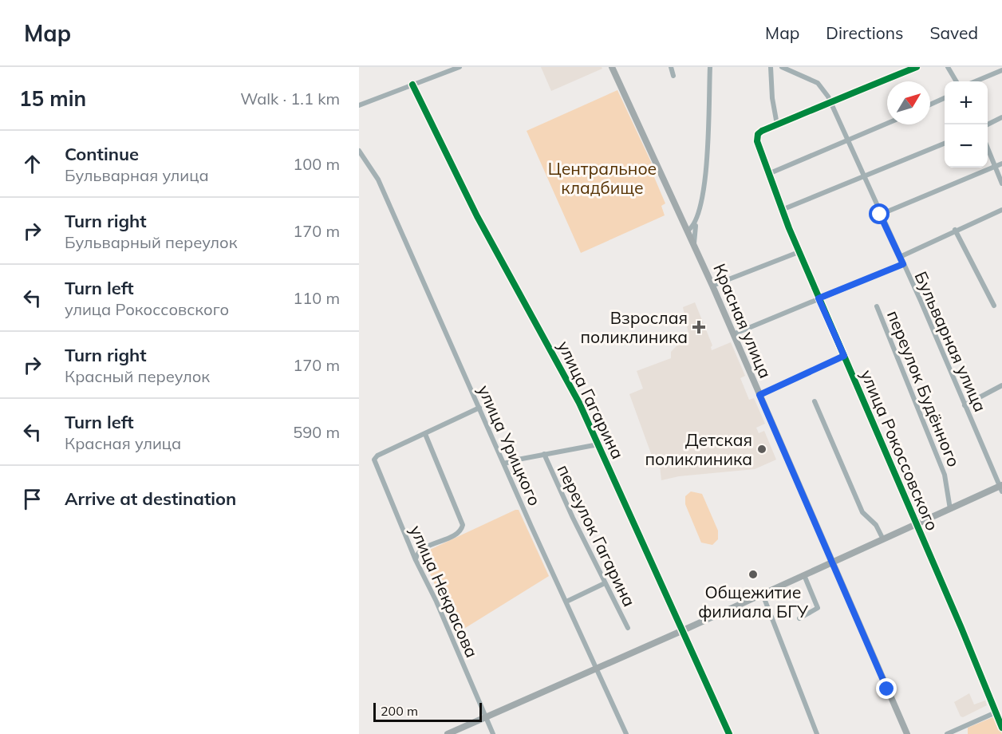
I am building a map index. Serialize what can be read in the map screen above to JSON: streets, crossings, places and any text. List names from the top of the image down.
{
  "streets": {
    "main road": ["Красная улица"],
    "street": [
      "Бульварная улица",
      "переулок Будённого",
      "улица Гагарина",
      "улица Урицкого",
      "улица Рокоссовского",
      "переулок Гагарина",
      "улица Некрасова"
    ]
  },
  "parks": ["Центральное кладбище"],
  "places": {
    "health": ["Взрослая поликлиника"],
    "other": ["Детская поликлиника", "Общежитие филиала БГУ"]
  },
  "scale_bar": "200 m",
  "north": "top right",
  "page": {
    "header": "Map",
    "nav": ["Map", "Directions", "Saved"],
    "heading": ["15 min", "Walk · 1.1 km"],
    "map_buttons": ["+", "−"],
    "list": [
      ["Continue", "Бульварная улица", "100 m"],
      ["Turn right", "Бульварный переулок", "170 m"],
      ["Turn left", "улица Рокоссовского", "110 m"],
      ["Turn right", "Красный переулок", "170 m"],
      ["Turn left", "Красная улица", "590 m"],
      "Arrive at destination"
    ],
    "scale": "200 m"
  }
}
